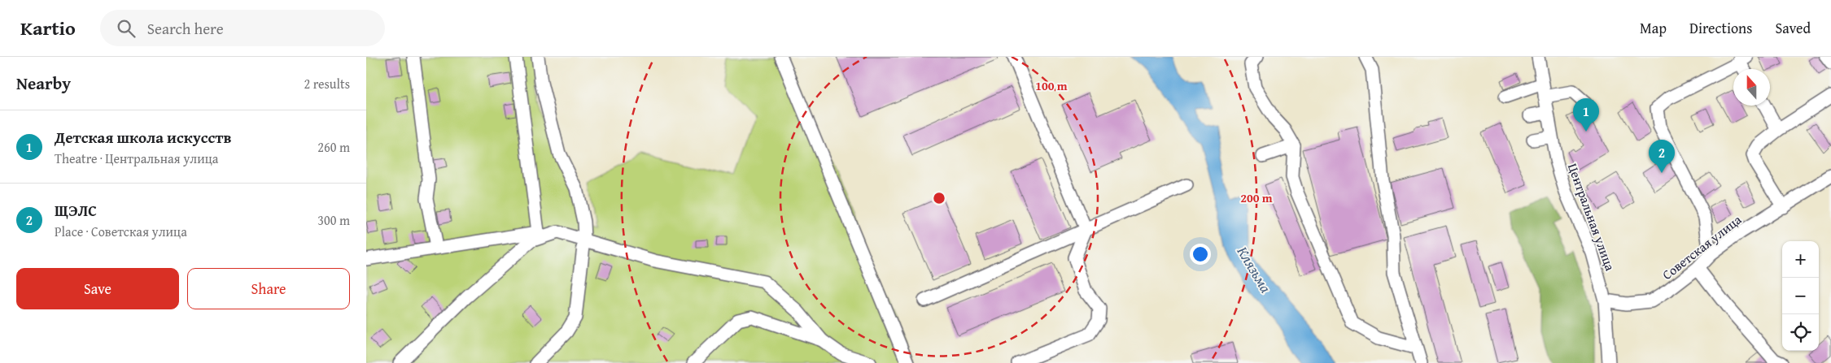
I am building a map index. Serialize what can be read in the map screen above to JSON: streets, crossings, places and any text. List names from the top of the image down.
{
  "streets": {
    "street": ["Центральная улица", "Советская улица"]
  },
  "crossings": [
    ["Центральная улица", "Советская улица"]
  ],
  "water": ["Клязьма"],
  "north": "top",
  "page": {
    "header": "Kartio",
    "search": "Search here",
    "nav": ["Map", "Directions", "Saved"],
    "heading": ["Nearby", "2 results"],
    "pins": ["1", "2"],
    "list": [
      {
        "mark": "1",
        "name": "Детская школа искусств",
        "note": "Theatre · Центральная улица",
        "value": "260 m"
      },
      {
        "mark": "2",
        "name": "ЩЭЛС",
        "note": "Place · Советская улица",
        "value": "300 m"
      }
    ],
    "map_buttons": ["+", "−"],
    "buttons": ["Save", "Share"]
  },
  "rings": ["100 m", "200 m"]
}
